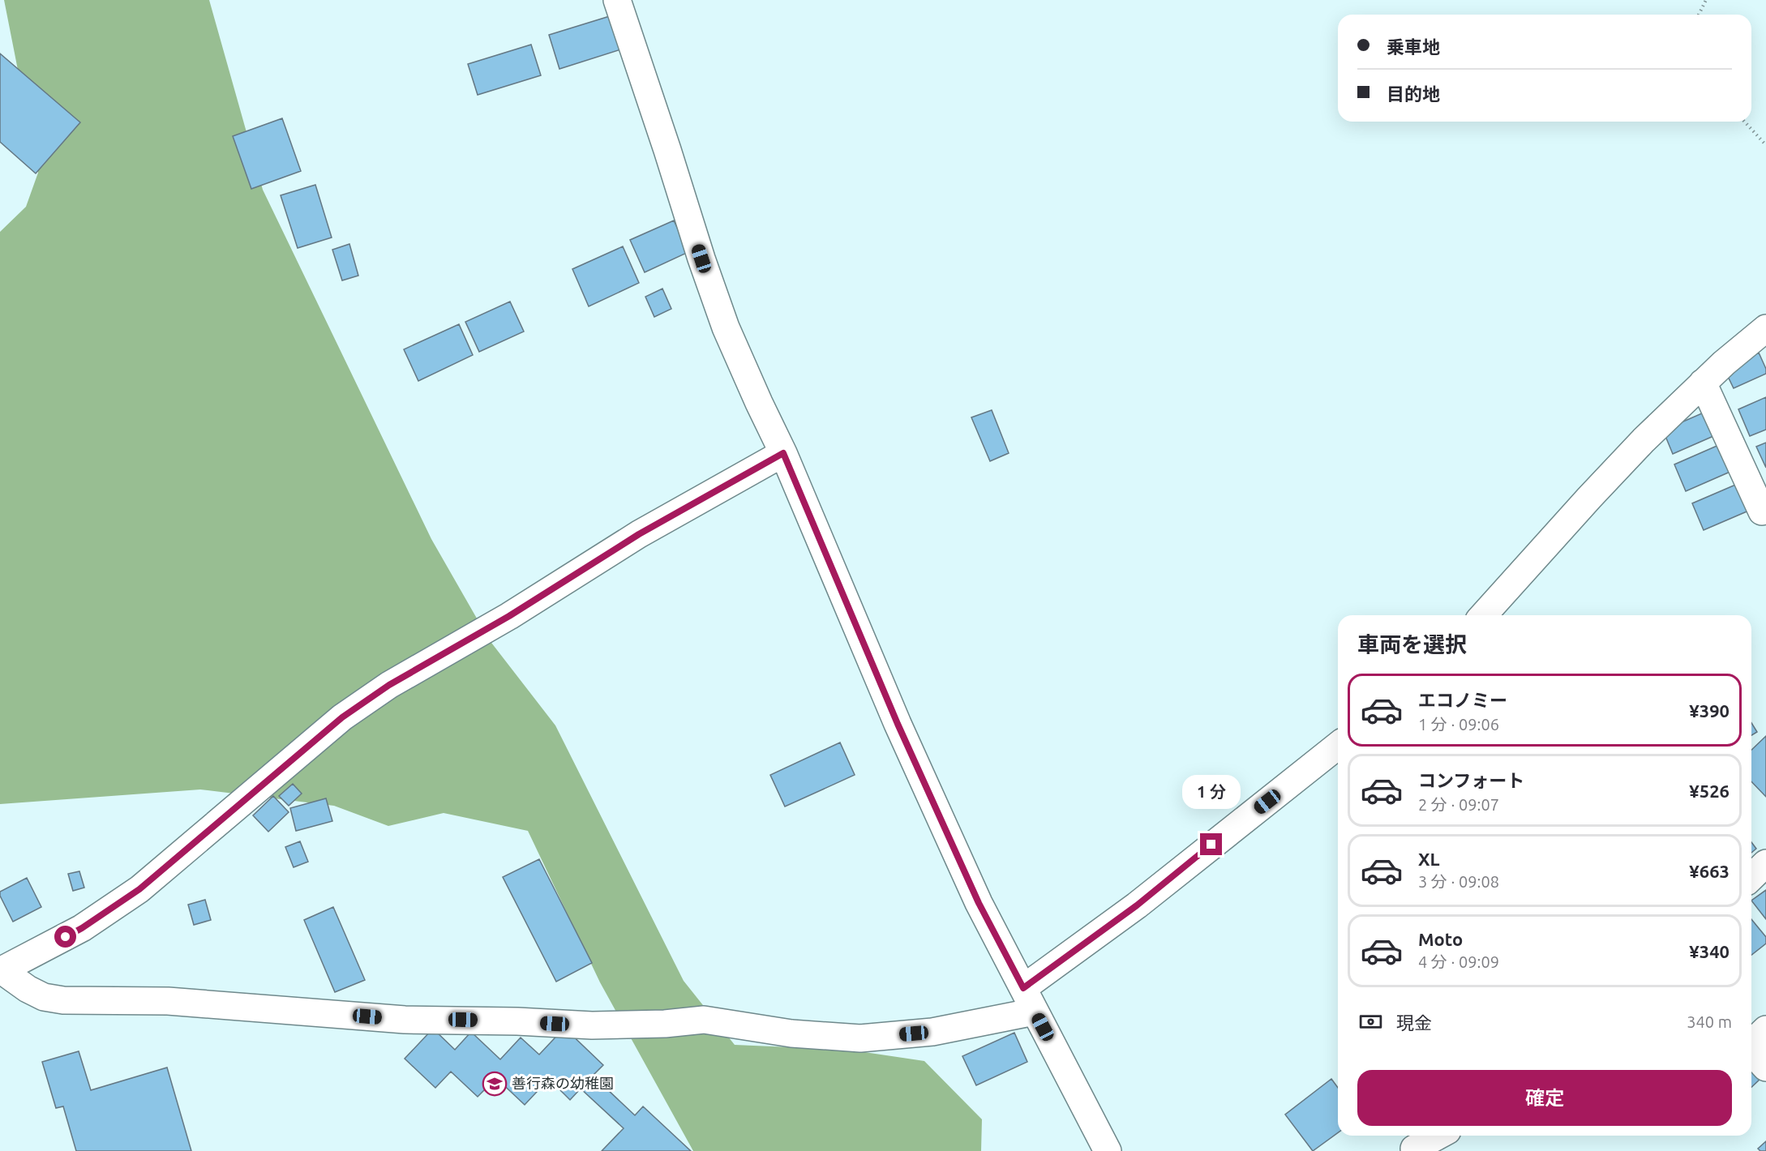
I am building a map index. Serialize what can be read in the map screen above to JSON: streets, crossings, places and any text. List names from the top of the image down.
{
  "places": {
    "school or university": ["善行森の幼稚園"]
  },
  "page": {
    "banner": ["乗車地", "目的地"],
    "heading": "車両を選択",
    "list": [
      {
        "name": "エコノミー",
        "note": "1 分 · 09:06",
        "value": "¥390"
      },
      {
        "name": "コンフォート",
        "note": "2 分 · 09:07",
        "value": "¥526"
      },
      {
        "name": "XL",
        "note": "3 分 · 09:08",
        "value": "¥663"
      },
      {
        "name": "Moto",
        "note": "4 分 · 09:09",
        "value": "¥340"
      }
    ],
    "bubble": "1 分",
    "pay": ["現金", "340 m"],
    "buttons": "確定"
  }
}
